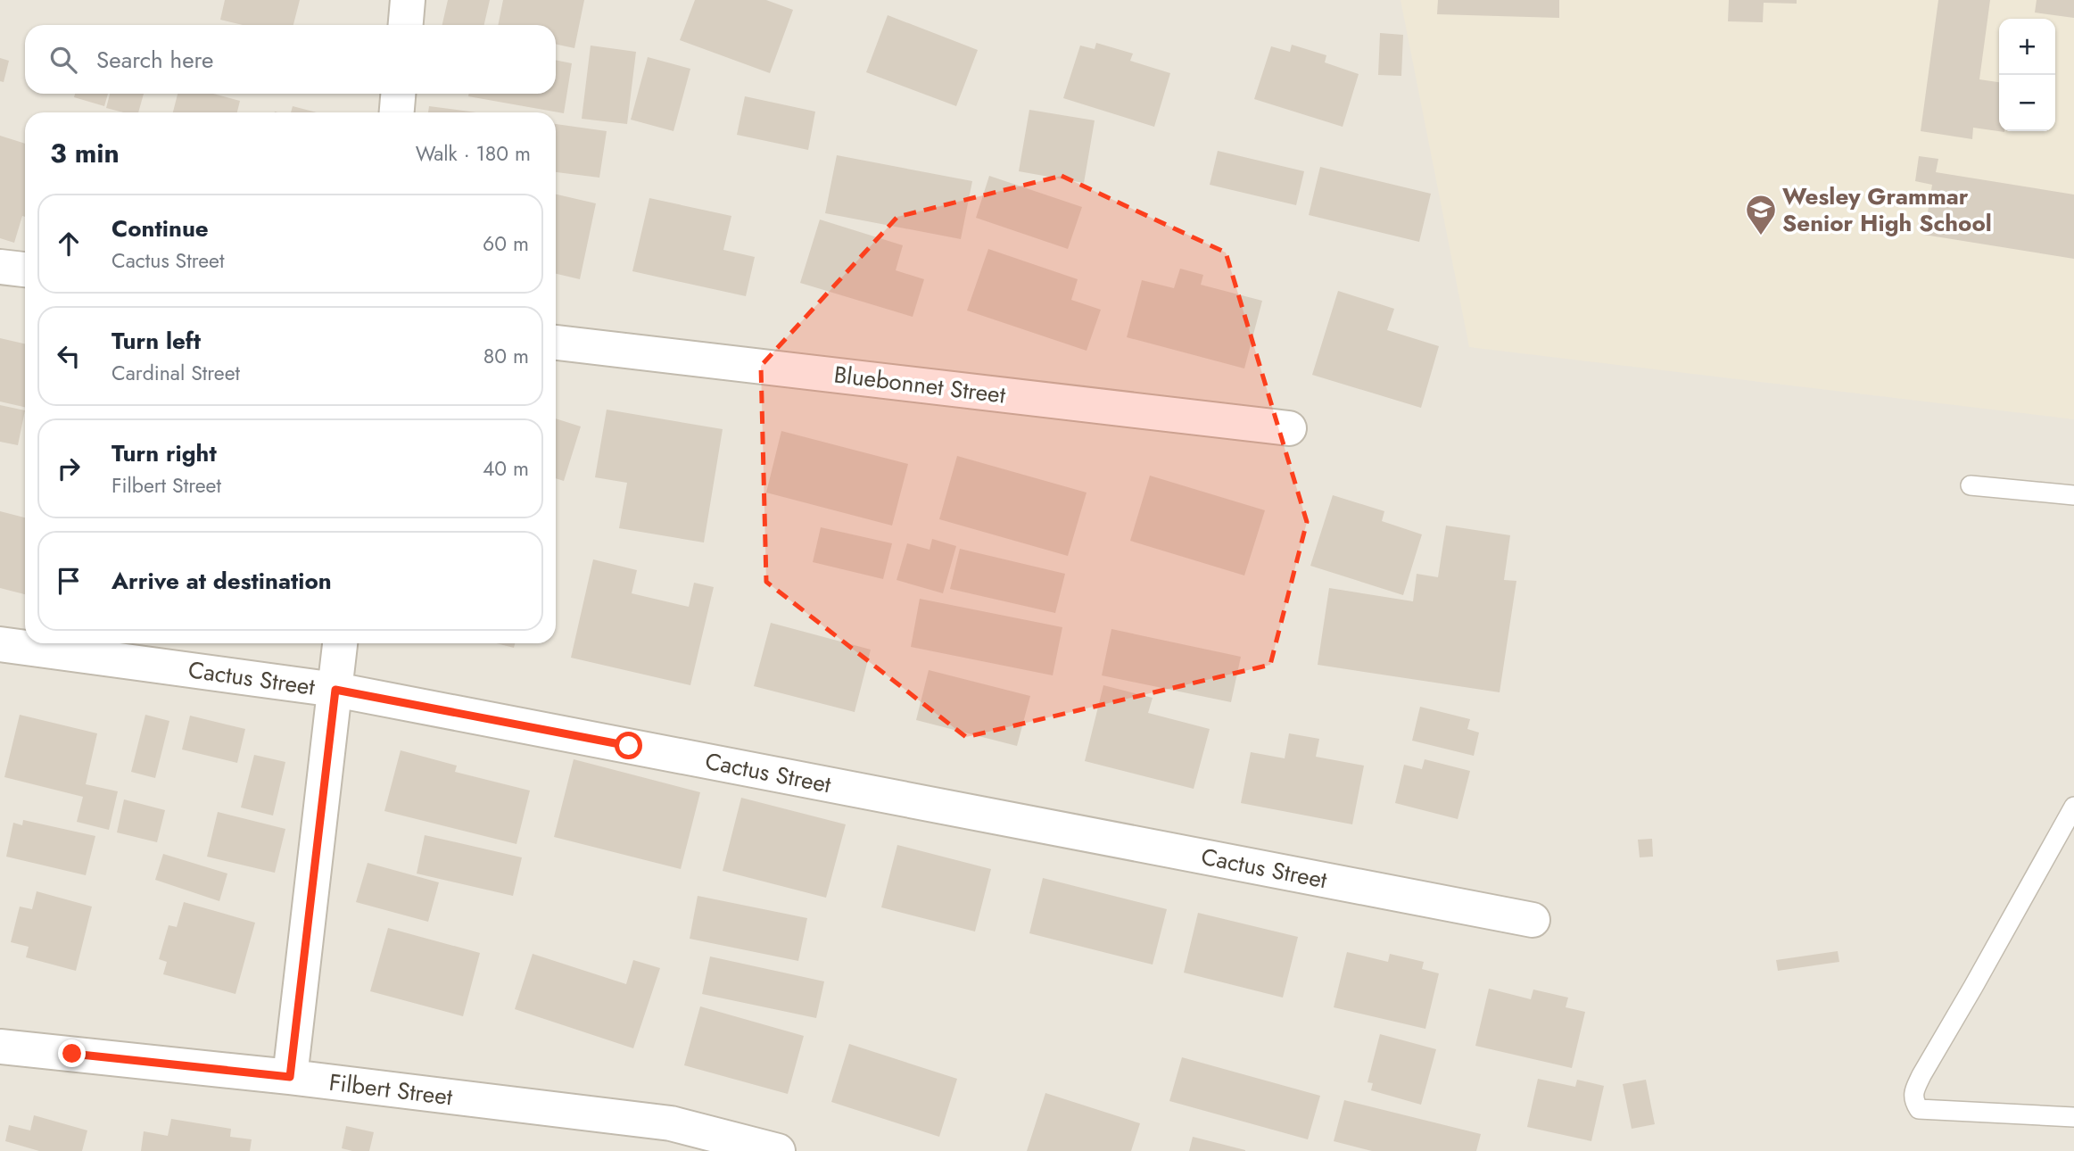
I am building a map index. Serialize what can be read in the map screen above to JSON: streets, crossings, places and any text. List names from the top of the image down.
{
  "streets": {
    "street": ["Bluebonnet Street", "Cactus Street", "Filbert Street"]
  },
  "places": {
    "school or university": ["Wesley Grammar Senior High School"]
  },
  "page": {
    "map_buttons": ["+", "−"],
    "search": "Search here",
    "heading": ["3 min", "Walk · 180 m"],
    "list": [
      ["Continue", "Cactus Street", "60 m"],
      ["Turn left", "Cardinal Street", "80 m"],
      ["Turn right", "Filbert Street", "40 m"],
      "Arrive at destination"
    ]
  }
}
